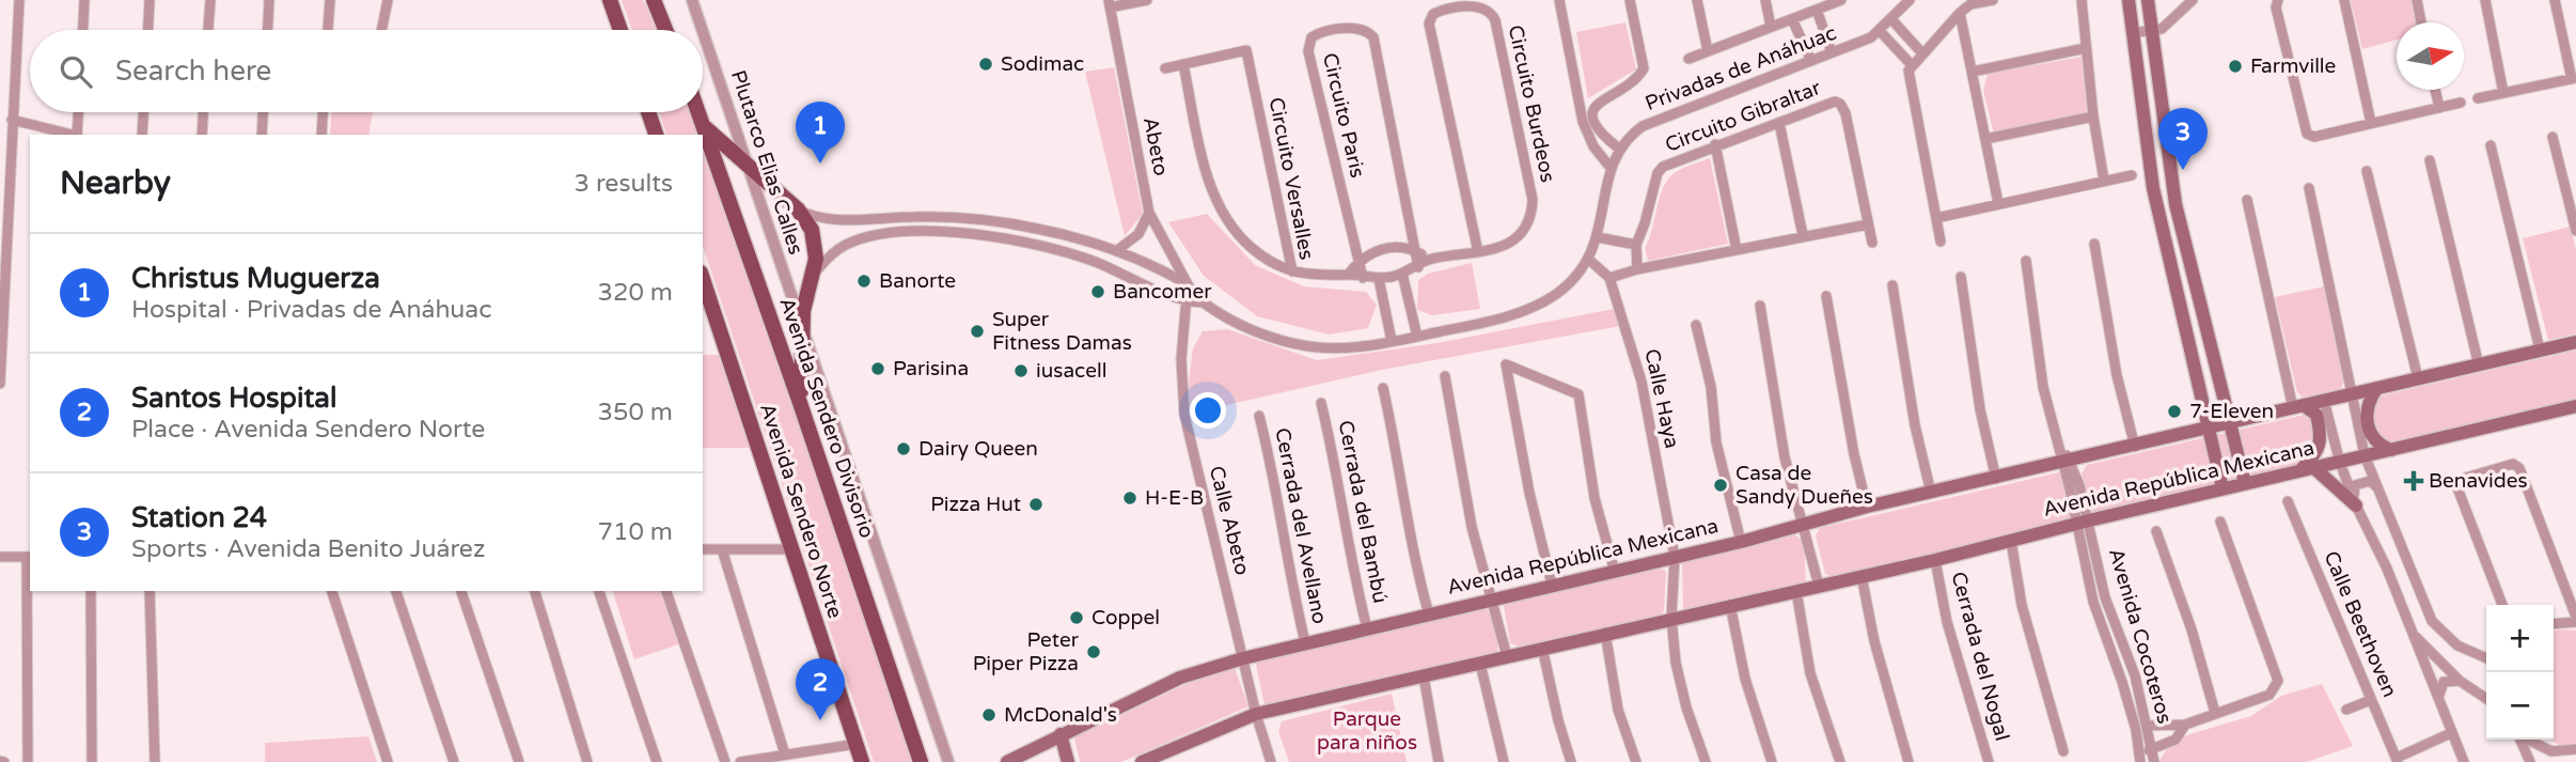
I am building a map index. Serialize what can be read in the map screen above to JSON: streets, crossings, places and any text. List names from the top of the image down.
{
  "streets": {
    "main road": ["Avenida Sendero Divisorio", "Avenida República Mexicana", "Avenida Sendero Norte"],
    "street": [
      "Privadas de Anáhuac",
      "Circuito Burdeos",
      "Circuito Paris",
      "Circuito Gibraltar",
      "Abeto",
      "Plutarco Elias Calles",
      "Circuito Versalles",
      "Calle Haya",
      "Cerrada del Bambú",
      "Calle Abeto",
      "Cerrada del Avellano",
      "Calle Beethoven",
      "Avenida Cocoteros",
      "Cerrada del Nogal"
    ]
  },
  "crossings": [
    ["Privadas de Anáhuac", "Abeto"],
    ["Privadas de Anáhuac", "Calle Abeto"],
    ["Abeto", "Calle Abeto"],
    ["Calle Haya", "Avenida República Mexicana"],
    ["Avenida República Mexicana", "Cerrada del Bambú"],
    ["Avenida República Mexicana", "Calle Abeto"],
    ["Avenida República Mexicana", "Cerrada del Avellano"],
    ["Avenida República Mexicana", "Avenida Cocoteros"],
    ["Avenida República Mexicana", "Cerrada del Nogal"]
  ],
  "parks": ["Parque para niños"],
  "places": {
    "other": [
      "Sodimac",
      "Farmville",
      "Banorte",
      "Bancomer",
      "Super Fitness Damas",
      "Parisina",
      "iusacell",
      "7-Eleven",
      "Dairy Queen",
      "Casa de Sandy Dueñes",
      "H-E-B",
      "Pizza Hut",
      "Coppel",
      "Peter Piper Pizza",
      "McDonald's"
    ],
    "health": ["Benavides"]
  },
  "north": "right",
  "page": {
    "search": "Search here",
    "pins": ["1", "3", "2"],
    "heading": ["Nearby", "3 results"],
    "list": [
      {
        "mark": "1",
        "name": "Christus Muguerza",
        "note": "Hospital · Privadas de Anáhuac",
        "value": "320 m"
      },
      {
        "mark": "2",
        "name": "Santos Hospital",
        "note": "Place · Avenida Sendero Norte",
        "value": "350 m"
      },
      {
        "mark": "3",
        "name": "Station 24",
        "note": "Sports · Avenida Benito Juárez",
        "value": "710 m"
      }
    ],
    "map_buttons": ["+", "−"]
  }
}
